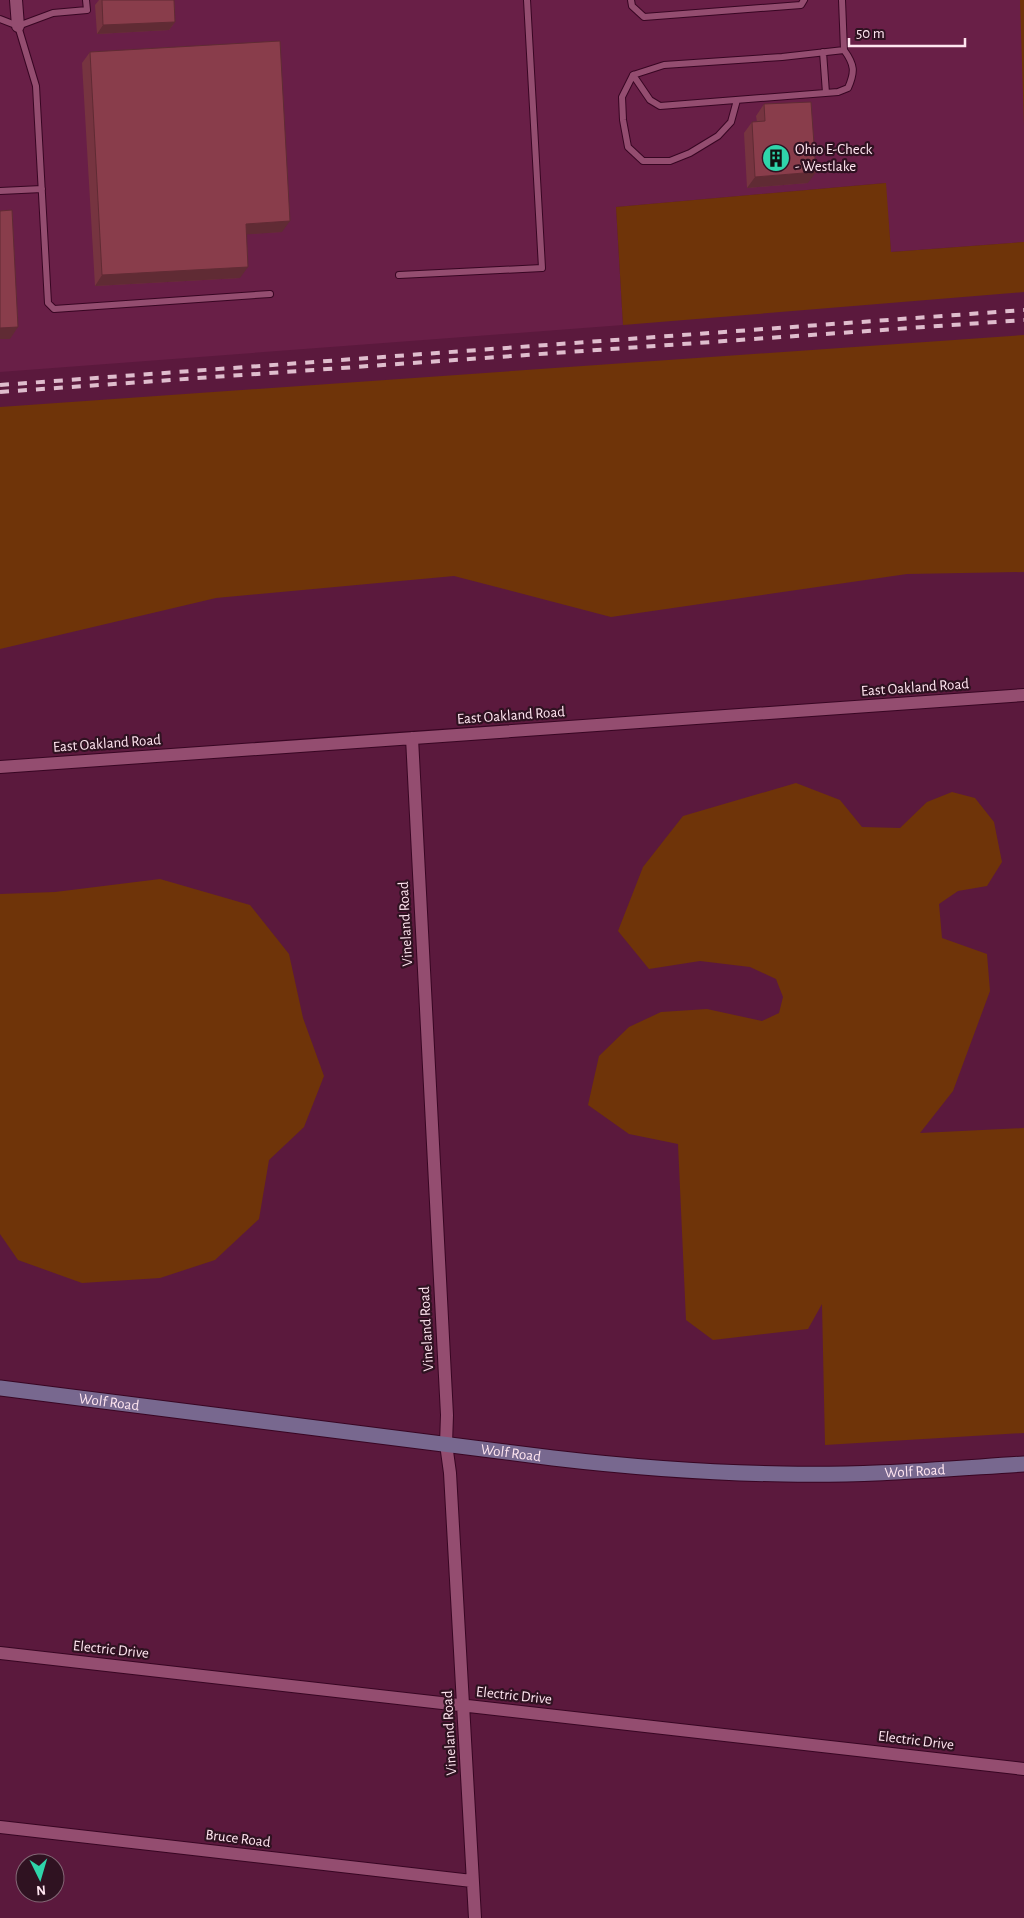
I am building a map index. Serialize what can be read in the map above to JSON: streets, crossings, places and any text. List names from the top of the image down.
{
  "streets": {
    "street": [
      "East Oakland Road",
      "Vineland Road",
      "Wolf Road",
      "Electric Drive",
      "Bruce Road"
    ]
  },
  "crossings": [
    ["East Oakland Road", "Vineland Road"],
    ["Vineland Road", "Wolf Road"],
    ["Vineland Road", "Electric Drive"],
    ["Vineland Road", "Bruce Road"]
  ],
  "places": {
    "building": ["Ohio E-Check - Westlake"]
  },
  "scale_bar": "50 m",
  "north": "bottom"
}
